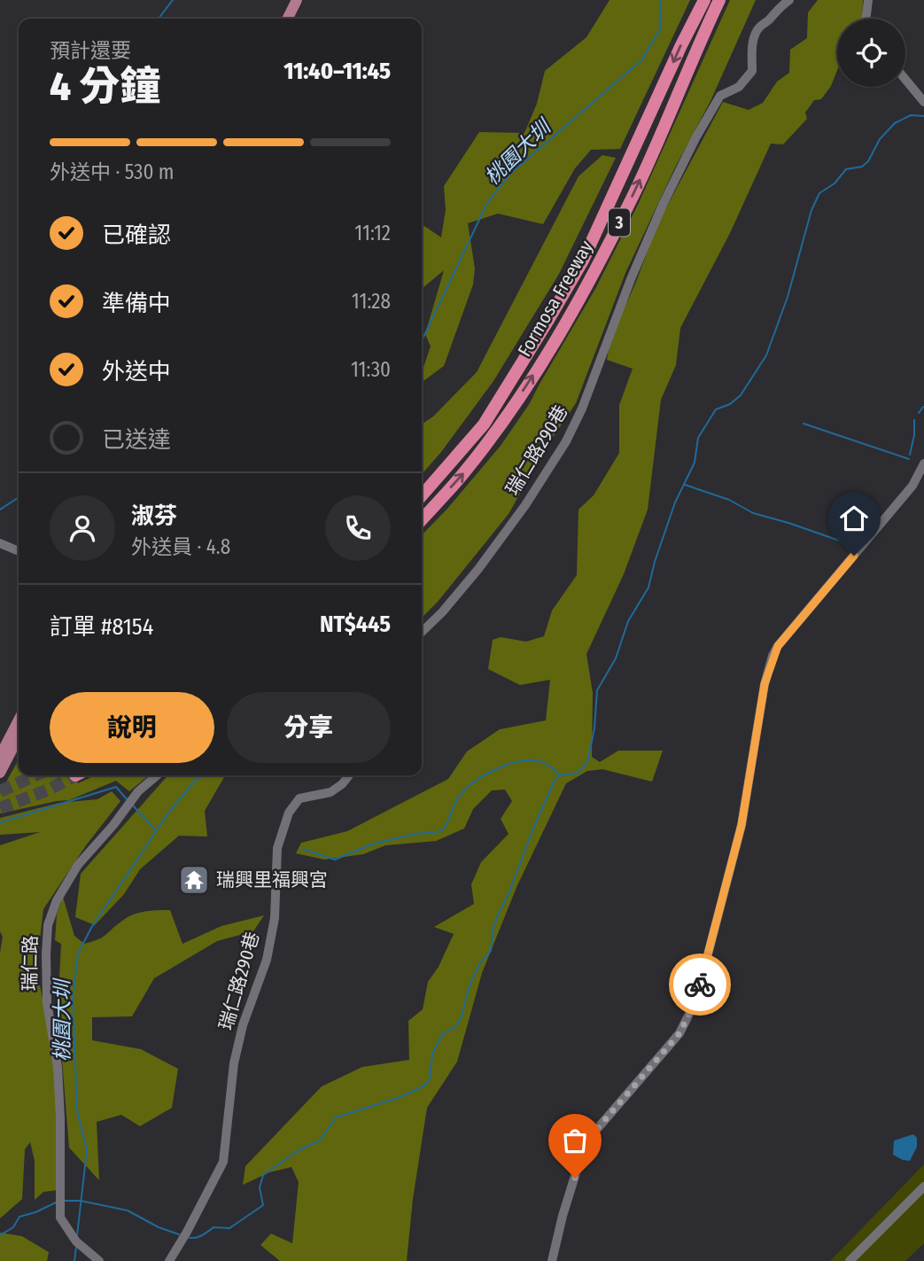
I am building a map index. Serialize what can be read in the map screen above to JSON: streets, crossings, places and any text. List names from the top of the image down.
{
  "streets": {
    "highway": ["3", "Formosa Freeway"],
    "street": ["瑞仁路290巷", "瑞仁路"]
  },
  "water": ["桃園大圳"],
  "places": {
    "temple": ["瑞興里福興宮"]
  },
  "page": {
    "heading": ["4 分鐘", "預計還要", "11:40–11:45"],
    "panel": [
      "淑芬",
      "外送員 · 4.8",
      "訂單 #8154",
      "NT$445"
    ],
    "bar": "外送中 · 530 m",
    "list": [
      ["已確認", "11:12"],
      ["準備中", "11:28"],
      ["外送中", "11:30"],
      "已送達"
    ],
    "buttons": ["說明", "分享"]
  }
}
